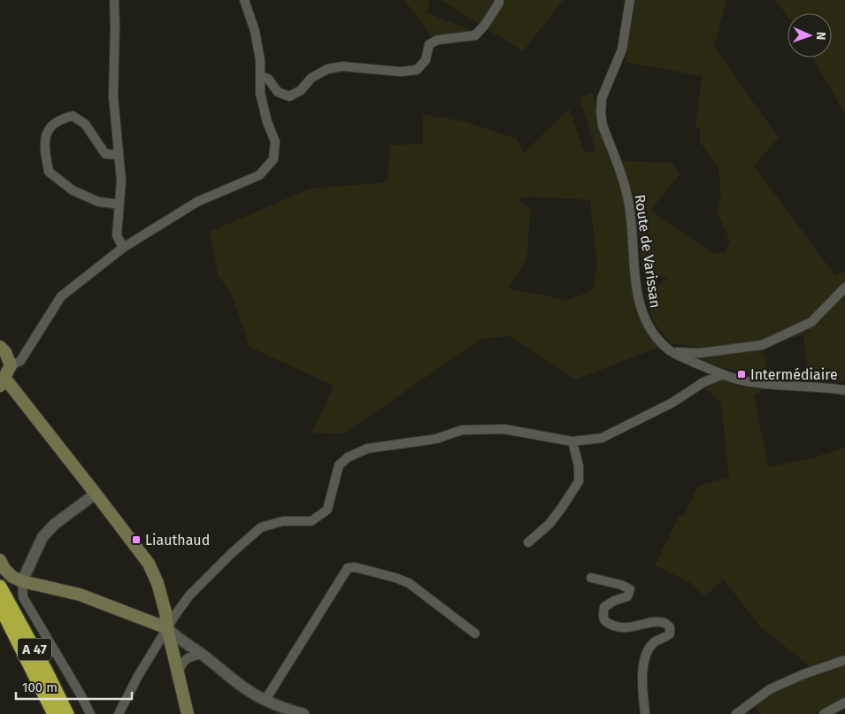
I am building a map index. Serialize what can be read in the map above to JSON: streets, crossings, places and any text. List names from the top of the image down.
{
  "streets": {
    "highway": ["A 47"],
    "street": ["Route de Varissan"]
  },
  "places": {
    "transit": ["Intermédiaire", "Liauthaud"]
  },
  "scale_bar": "100 m",
  "north": "right"
}
